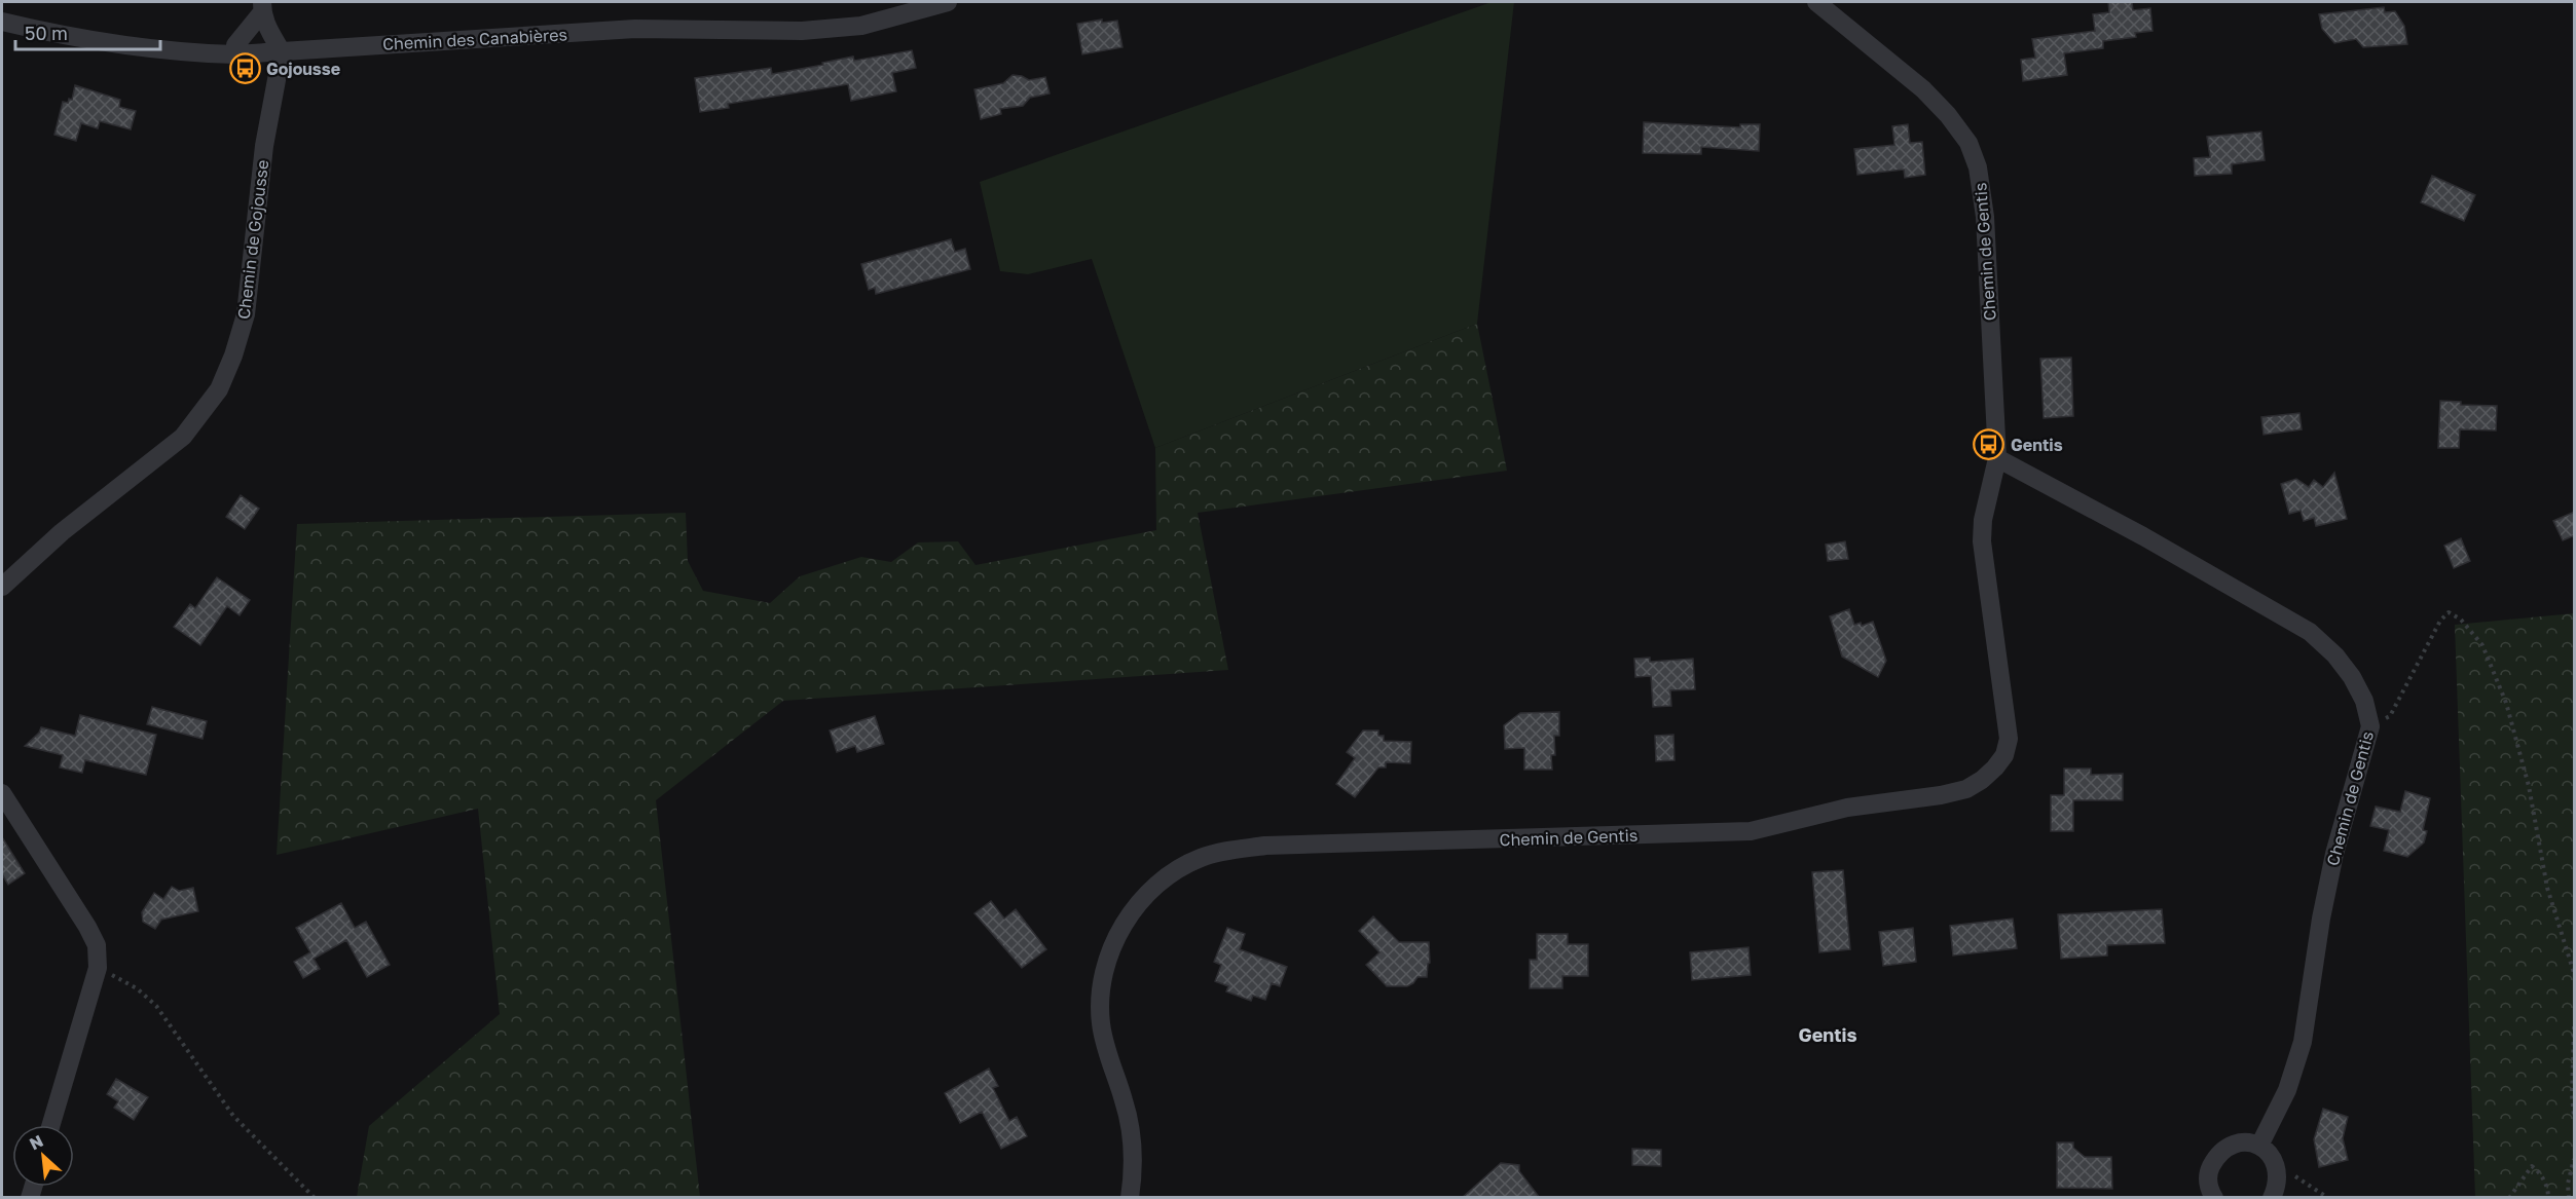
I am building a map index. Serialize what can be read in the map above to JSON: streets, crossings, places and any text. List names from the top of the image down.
{
  "streets": {
    "street": ["Chemin des Canabières", "Chemin de Gojousse", "Chemin de Gentis"]
  },
  "crossings": [
    ["Chemin des Canabières", "Chemin de Gojousse"]
  ],
  "districts": ["Gentis"],
  "places": {
    "bus stop": ["Gojousse", "Gentis"]
  },
  "scale_bar": "50 m",
  "north": "top left"
}
